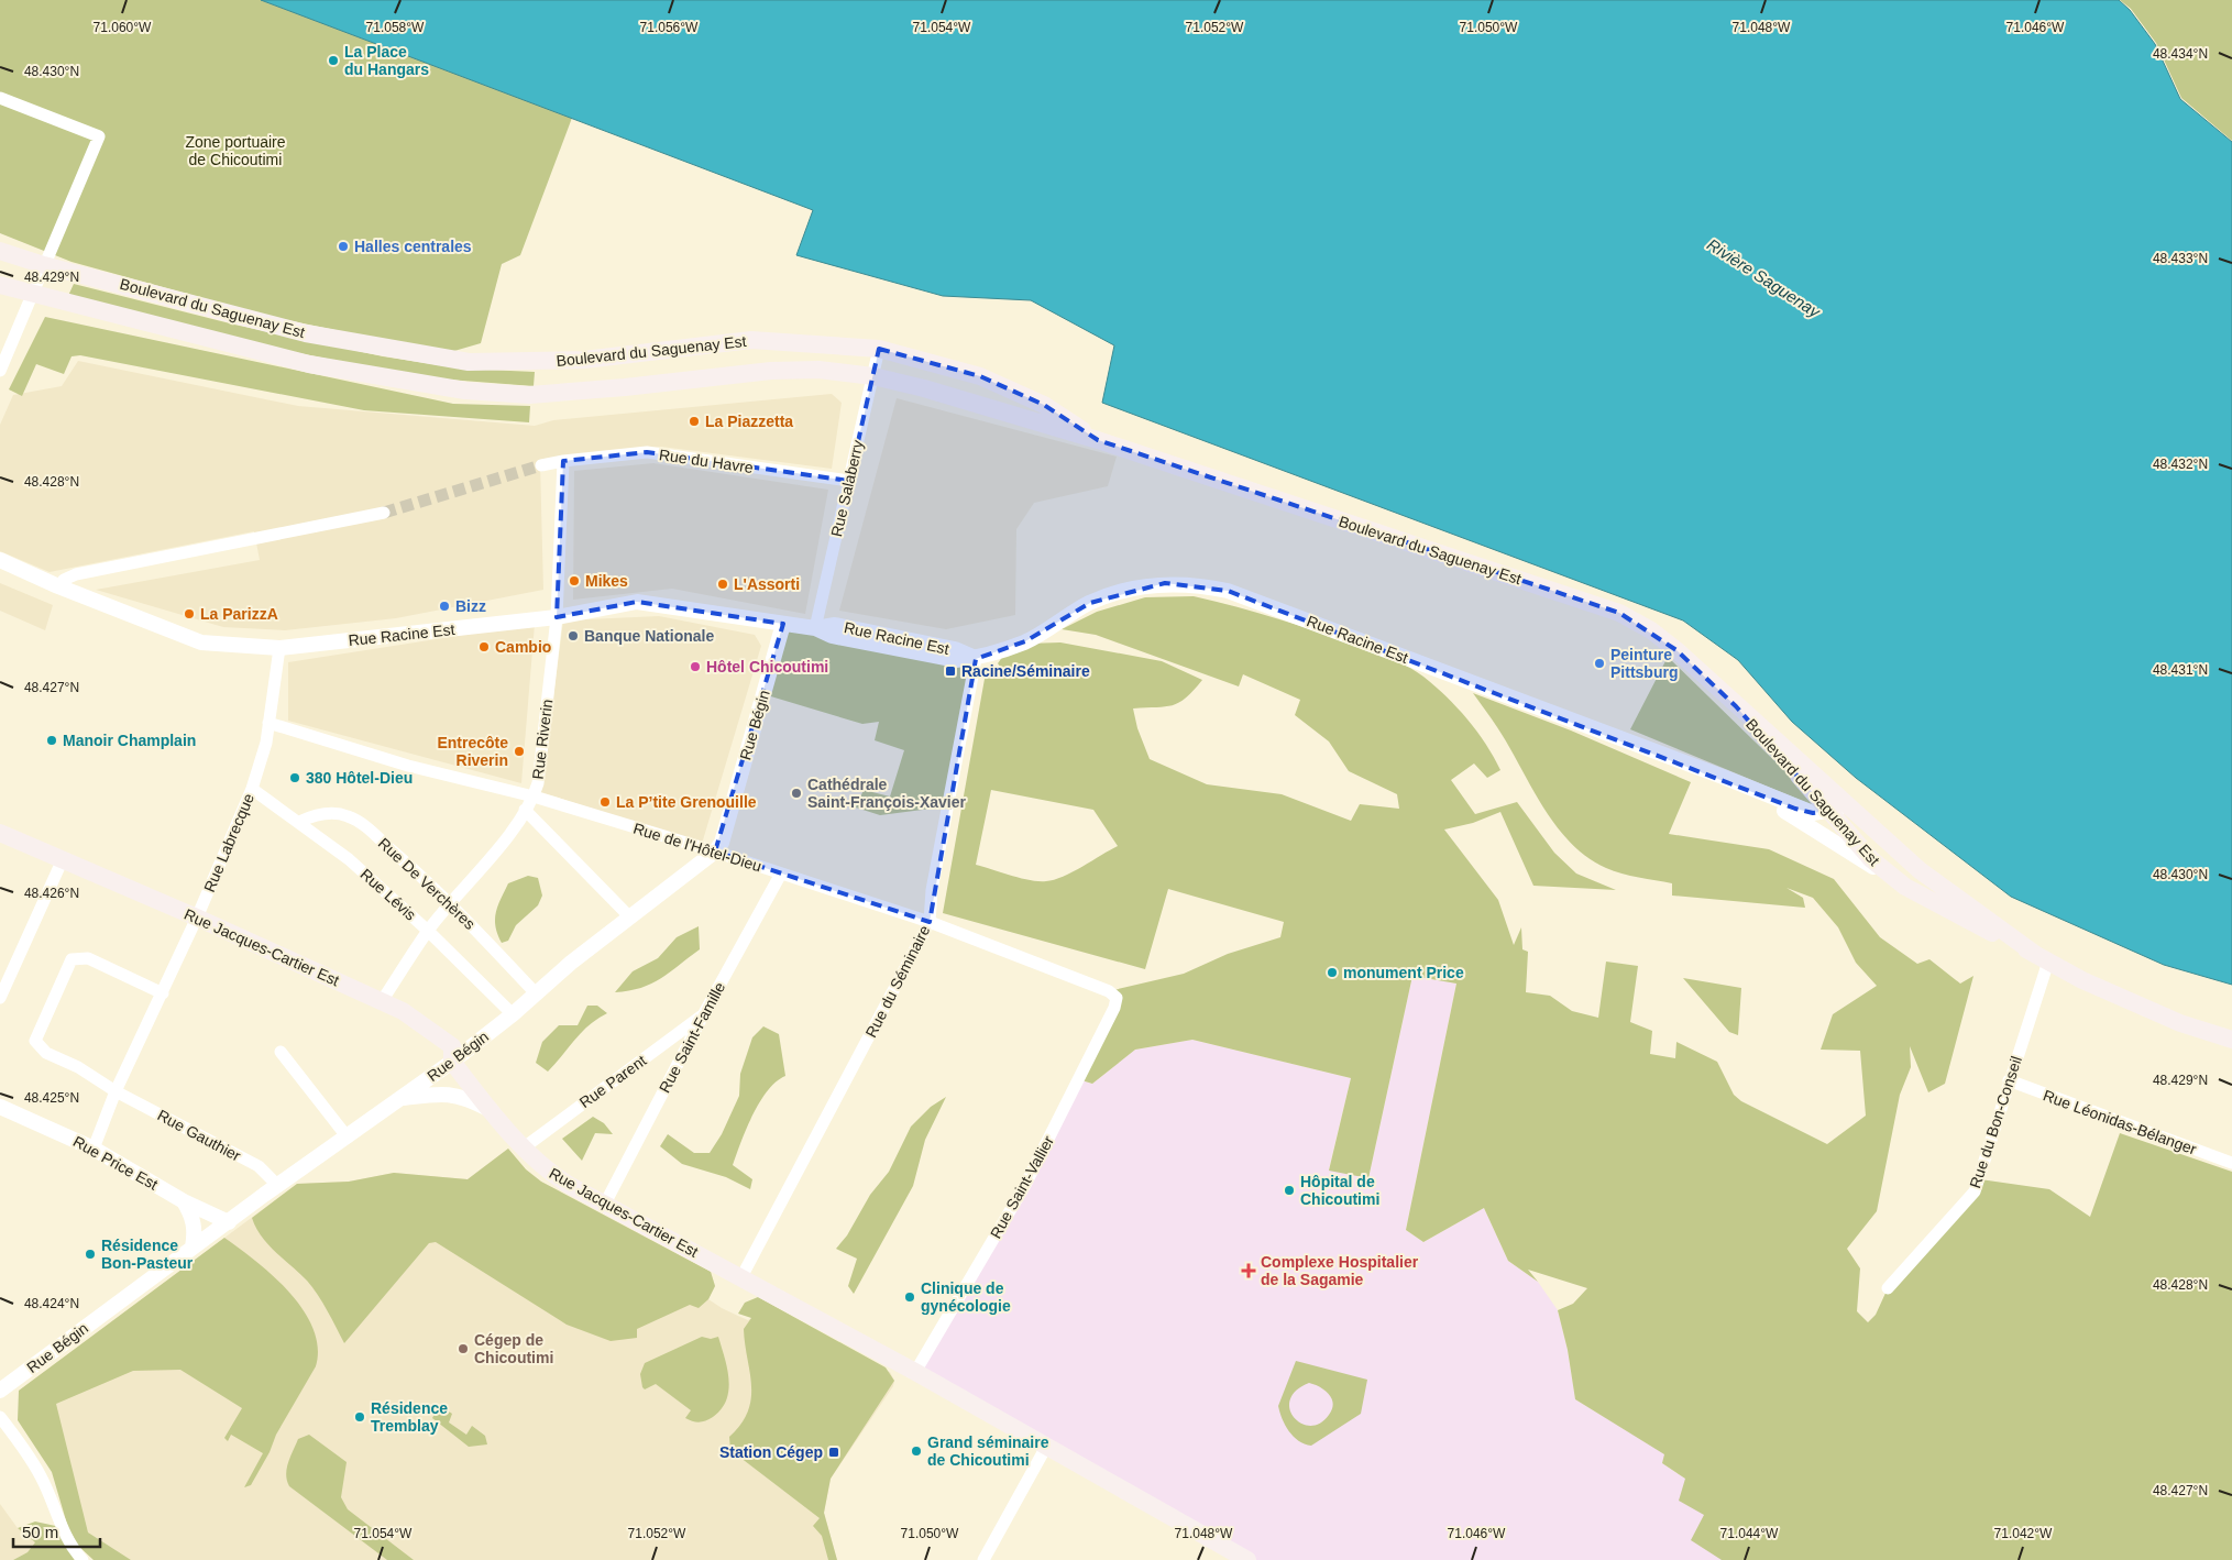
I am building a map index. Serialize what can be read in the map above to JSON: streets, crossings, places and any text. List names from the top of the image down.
{
  "streets": {
    "main road": ["Boulevard du Saguenay Est", "Rue Jacques-Cartier Est"],
    "street": [
      "Rue du Havre",
      "Rue Salaberry",
      "Rue Racine Est",
      "Rue Bégin",
      "Rue Riverin",
      "Rue Labrecque",
      "Rue de l'Hôtel-Dieu",
      "Rue De Verchères",
      "Rue Lévis",
      "Rue du Séminaire",
      "Rue Saint-Famille",
      "Rue Parent",
      "Rue du Bon-Conseil",
      "Rue Léonidas-Bélanger",
      "Rue Gauthier",
      "Rue Price Est",
      "Rue Saint-Vallier"
    ]
  },
  "crossings": [
    ["Boulevard du Saguenay Est", "Rue Salaberry"],
    ["Boulevard du Saguenay Est", "Rue Racine Est"],
    ["Boulevard du Saguenay Est", "Rue du Bon-Conseil"],
    ["Rue du Havre", "Rue Salaberry"],
    ["Rue du Havre", "Rue Riverin"],
    ["Rue Salaberry", "Rue Racine Est"],
    ["Rue Racine Est", "Rue Bégin"],
    ["Rue Racine Est", "Rue Riverin"],
    ["Rue Racine Est", "Rue Labrecque"],
    ["Rue Racine Est", "Rue du Séminaire"],
    ["Rue Bégin", "Rue de l'Hôtel-Dieu"],
    ["Rue Bégin", "Rue De Verchères"],
    ["Rue Bégin", "Rue Lévis"],
    ["Rue Bégin", "Rue Jacques-Cartier Est"],
    ["Rue Bégin", "Rue Gauthier"],
    ["Rue Bégin", "Rue Price Est"],
    ["Rue Riverin", "Rue de l'Hôtel-Dieu"],
    ["Rue Riverin", "Rue De Verchères"],
    ["Rue Riverin", "Rue Lévis"],
    ["Rue Riverin", "Rue Jacques-Cartier Est"],
    ["Rue Labrecque", "Rue de l'Hôtel-Dieu"],
    ["Rue Labrecque", "Rue Lévis"],
    ["Rue Labrecque", "Rue Jacques-Cartier Est"],
    ["Rue Labrecque", "Rue Gauthier"],
    ["Rue Labrecque", "Rue Price Est"],
    ["Rue de l'Hôtel-Dieu", "Rue du Séminaire"],
    ["Rue de l'Hôtel-Dieu", "Rue Saint-Famille"],
    ["Rue de l'Hôtel-Dieu", "Rue Saint-Vallier"],
    ["Rue De Verchères", "Rue Lévis"],
    ["Rue Jacques-Cartier Est", "Rue du Séminaire"],
    ["Rue Jacques-Cartier Est", "Rue Saint-Famille"],
    ["Rue Jacques-Cartier Est", "Rue Parent"],
    ["Rue Jacques-Cartier Est", "Rue Saint-Vallier"],
    ["Rue Saint-Famille", "Rue Parent"],
    ["Rue du Bon-Conseil", "Rue Léonidas-Bélanger"]
  ],
  "water": ["Rivière Saguenay"],
  "parks": ["Zone portuaire de Chicoutimi"],
  "places": {
    "other": [
      "La Place du Hangars",
      "Halles centrales",
      "La Piazzetta",
      "Mikes",
      "L'Assorti",
      "Bizz",
      "La ParizzA",
      "Banque Nationale",
      "Cambio",
      "Peinture Pittsburg",
      "Hôtel Chicoutimi",
      "Manoir Champlain",
      "Entrecôte Riverin",
      "380 Hôtel-Dieu",
      "Cathédrale Saint-François-Xavier",
      "La P’tite Grenouille",
      "monument Price",
      "Hôpital de Chicoutimi",
      "Résidence Bon-Pasteur",
      "Clinique de gynécologie",
      "Cégep de Chicoutimi",
      "Résidence Tremblay",
      "Grand séminaire de Chicoutimi"
    ],
    "transit": ["Racine/Séminaire", "Station Cégep"],
    "health": ["Complexe Hospitalier de la Sagamie"]
  },
  "scale_bar": "50 m",
  "coordinates": [
    "71.060°W",
    "71.058°W",
    "71.056°W",
    "71.054°W",
    "71.052°W",
    "71.050°W",
    "71.048°W",
    "71.046°W",
    "48.434°N",
    "48.430°N",
    "48.433°N",
    "48.429°N",
    "48.432°N",
    "48.428°N",
    "48.431°N",
    "48.427°N",
    "48.426°N",
    "48.425°N",
    "48.424°N",
    "71.044°W",
    "71.042°W"
  ]
}
